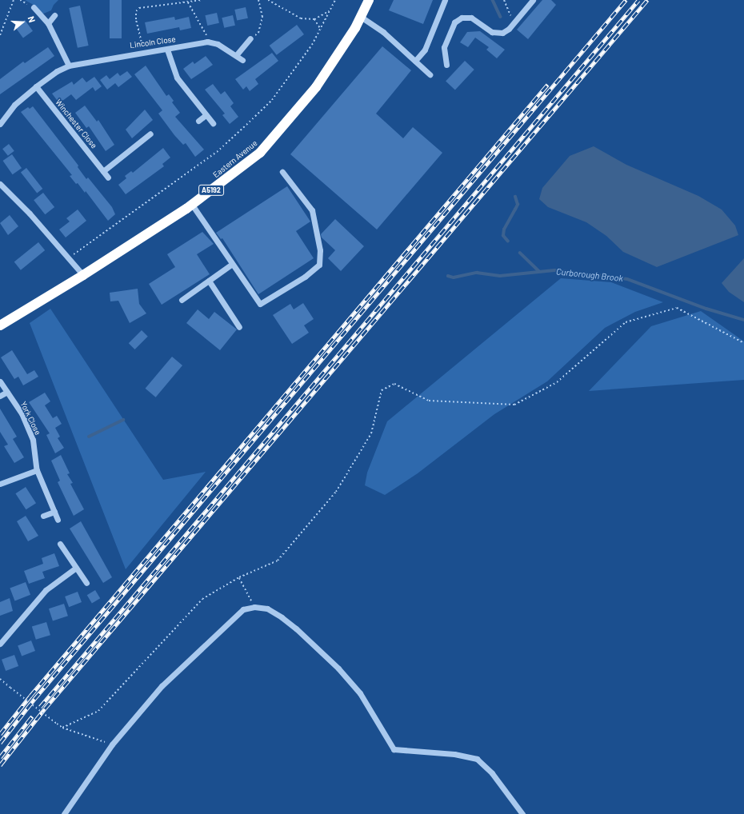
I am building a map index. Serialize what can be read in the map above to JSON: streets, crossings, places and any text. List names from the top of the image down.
{
  "streets": {
    "highway": ["Eastern Avenue", "A5192"],
    "street": ["Lincoln Close", "Winchester Close", "York Close"]
  },
  "crossings": [
    ["Lincoln Close", "Winchester Close"]
  ],
  "water": ["Curborough Brook"],
  "north": "right"
}
